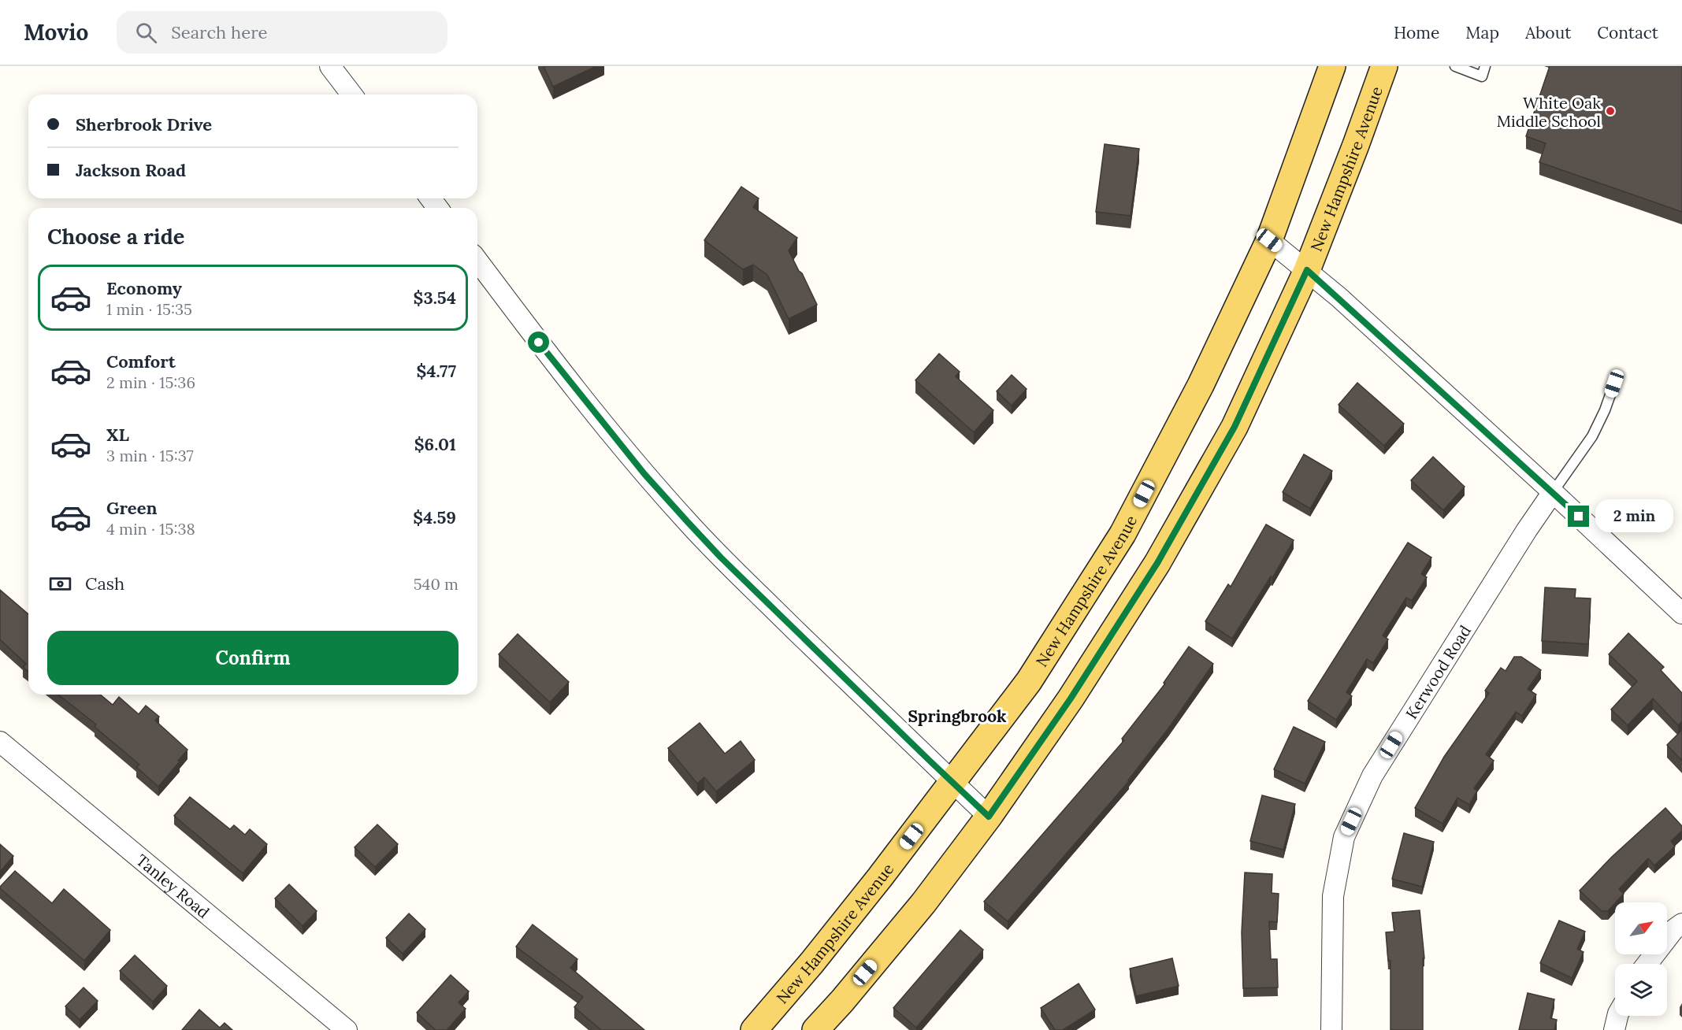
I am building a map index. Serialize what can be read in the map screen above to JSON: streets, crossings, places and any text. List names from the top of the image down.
{
  "streets": {
    "main road": ["New Hampshire Avenue"],
    "street": ["Kerwood Road", "Tanley Road"]
  },
  "districts": ["Springbrook"],
  "places": ["White Oak Middle School"],
  "north": "top right",
  "page": {
    "header": "Movio",
    "search": "Search here",
    "nav": [
      "Home",
      "Map",
      "About",
      "Contact"
    ],
    "banner": ["Sherbrook Drive", "Jackson Road"],
    "heading": "Choose a ride",
    "list": [
      {
        "name": "Economy",
        "note": "1 min · 15:35",
        "value": "$3.54"
      },
      {
        "name": "Comfort",
        "note": "2 min · 15:36",
        "value": "$4.77"
      },
      {
        "name": "XL",
        "note": "3 min · 15:37",
        "value": "$6.01"
      },
      {
        "name": "Green",
        "note": "4 min · 15:38",
        "value": "$4.59"
      }
    ],
    "bubble": "2 min",
    "pay": ["Cash", "540 m"],
    "buttons": "Confirm"
  }
}
